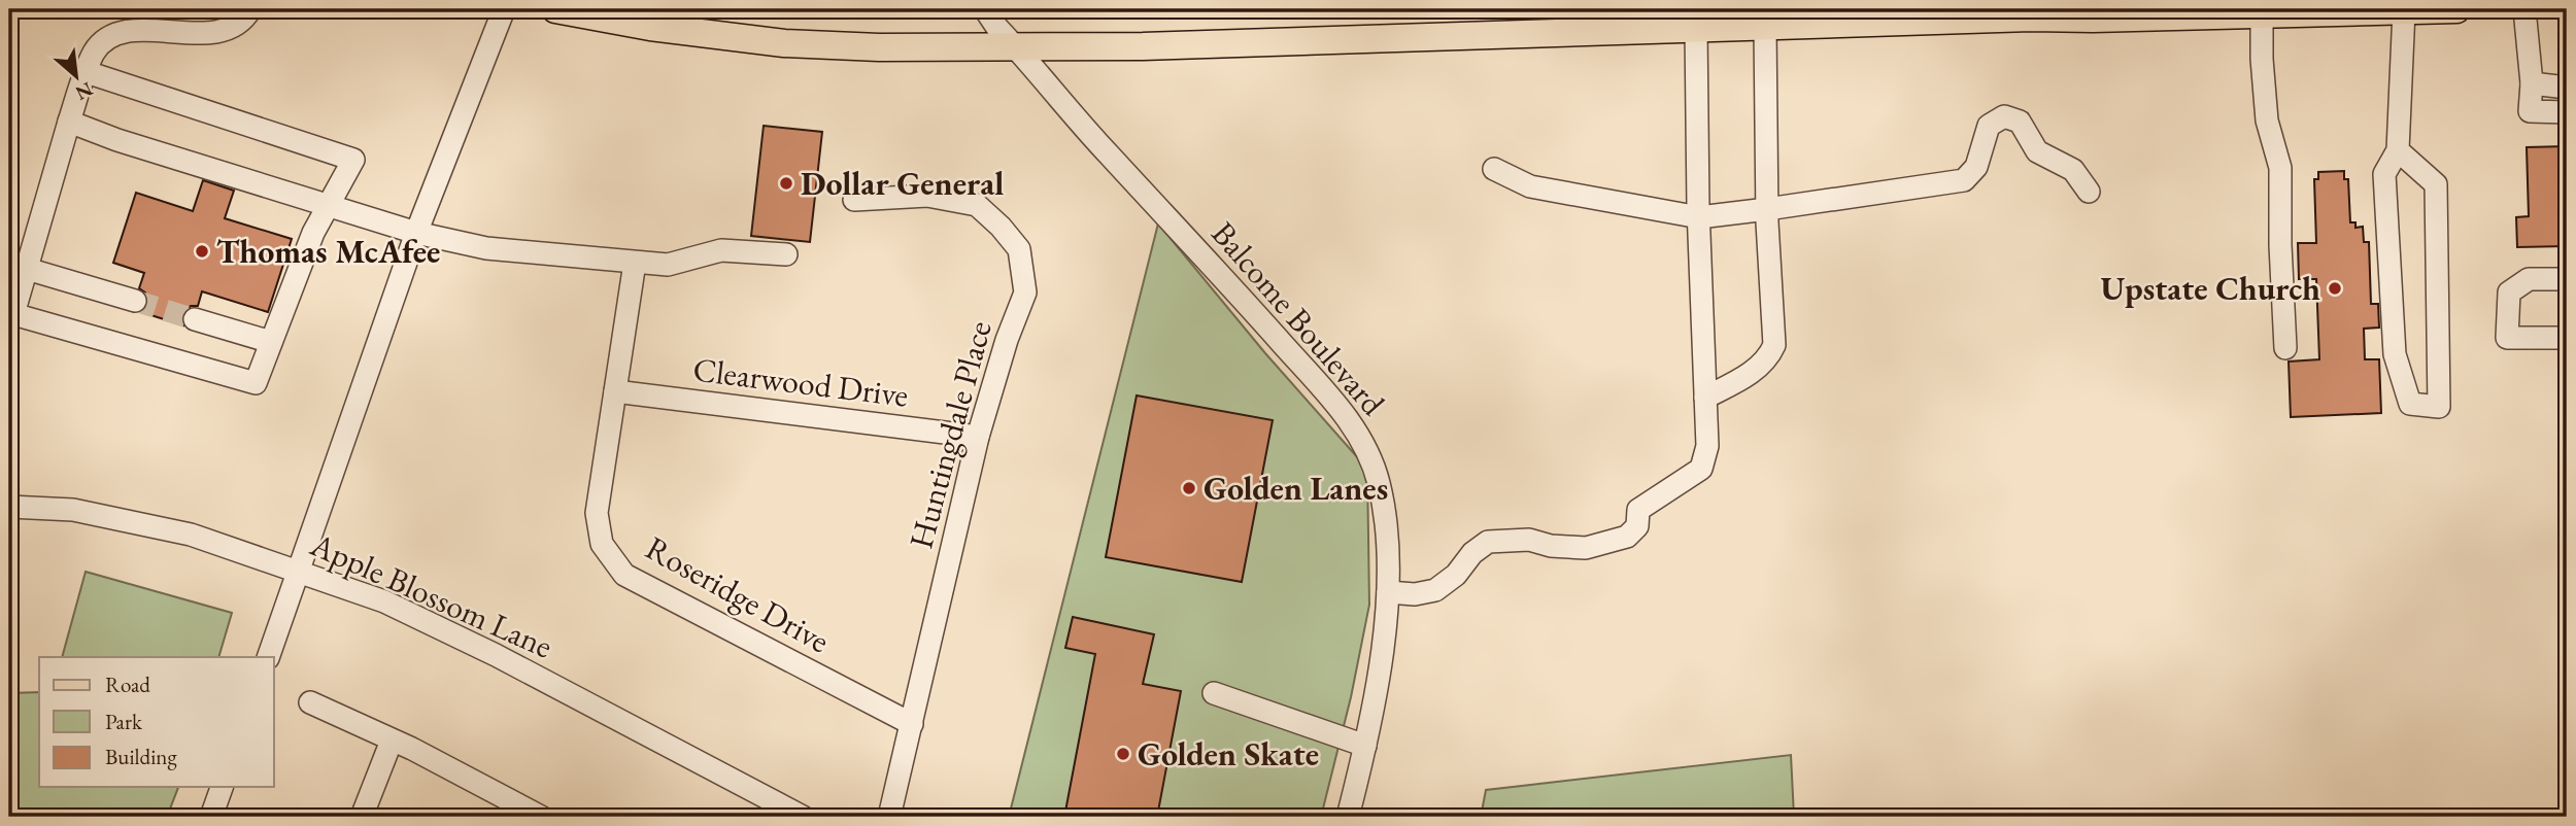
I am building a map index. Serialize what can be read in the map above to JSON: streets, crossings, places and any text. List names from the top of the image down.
{
  "streets": {
    "street": [
      "Balcome Boulevard",
      "Clearwood Drive",
      "Huntingdale Place",
      "Roseridge Drive",
      "Apple Blossom Lane"
    ]
  },
  "crossings": [
    ["Clearwood Drive", "Huntingdale Place"],
    ["Clearwood Drive", "Roseridge Drive"],
    ["Huntingdale Place", "Roseridge Drive"]
  ],
  "places": [
    "Dollar General",
    "Thomas McAfee",
    "Upstate Church",
    "Golden Lanes",
    "Golden Skate"
  ],
  "legend": ["Road", "Park", "Building"],
  "north": "bottom right"
}
